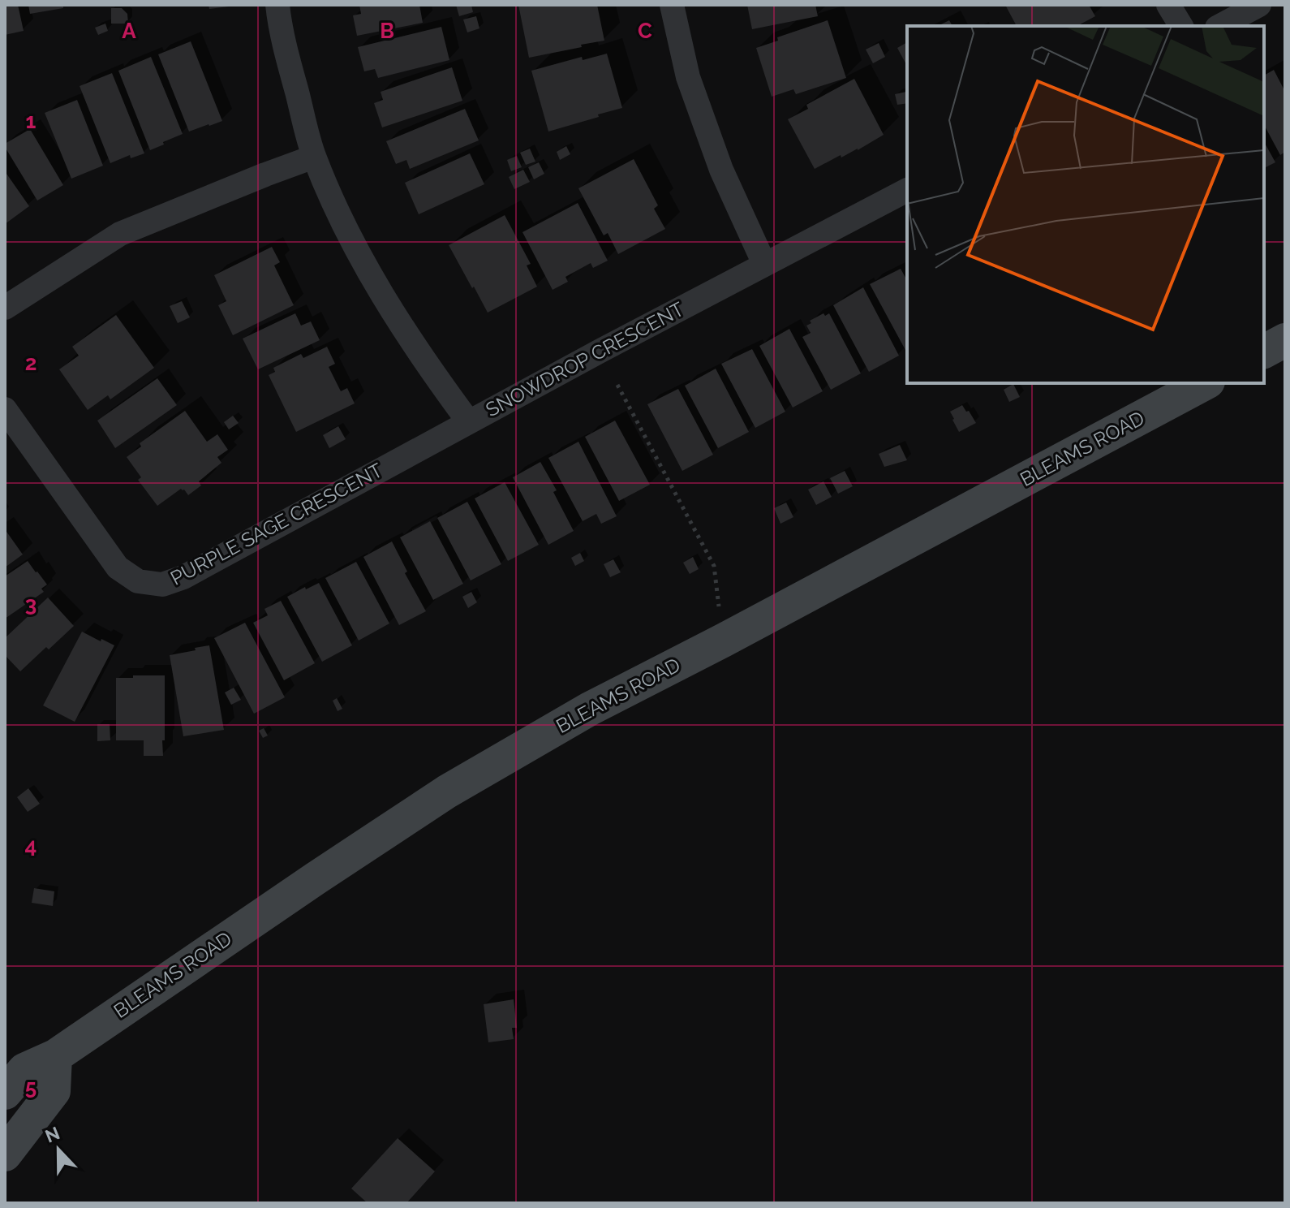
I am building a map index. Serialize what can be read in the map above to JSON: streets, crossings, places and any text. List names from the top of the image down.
{
  "streets": {
    "main road": ["BLEAMS ROAD"],
    "street": ["SNOWDROP CRESCENT", "PURPLE SAGE CRESCENT"]
  },
  "crossings": [
    ["SNOWDROP CRESCENT", "PURPLE SAGE CRESCENT"]
  ],
  "north": "top",
  "grid": {
    "columns": ["A", "B", "C"],
    "rows": [
      "1",
      "2",
      "3",
      "4",
      "5"
    ]
  }
}
